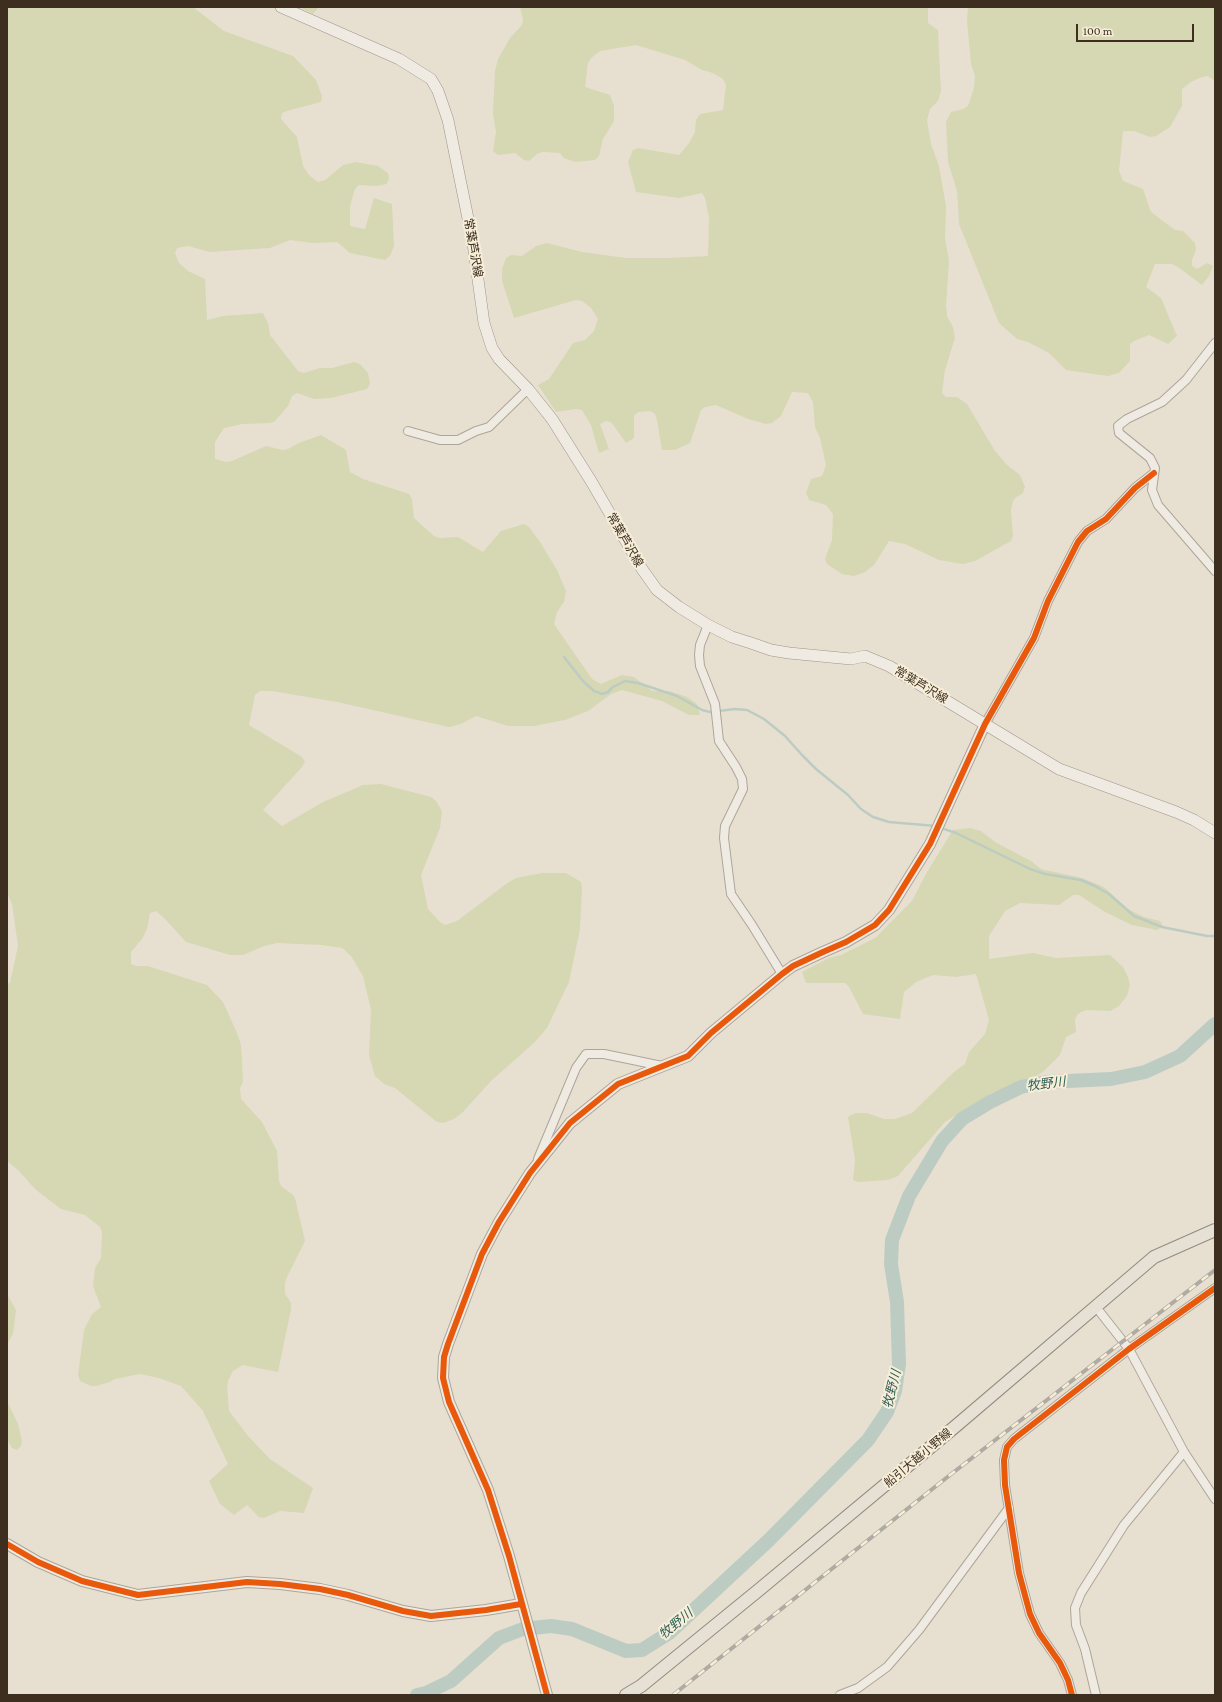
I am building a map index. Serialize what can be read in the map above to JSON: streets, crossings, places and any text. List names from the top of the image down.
{
  "streets": {
    "main road": ["常葉芦沢線", "船引大越小野線"]
  },
  "water": ["牧野川"],
  "scale_bar": "100 m"
}
